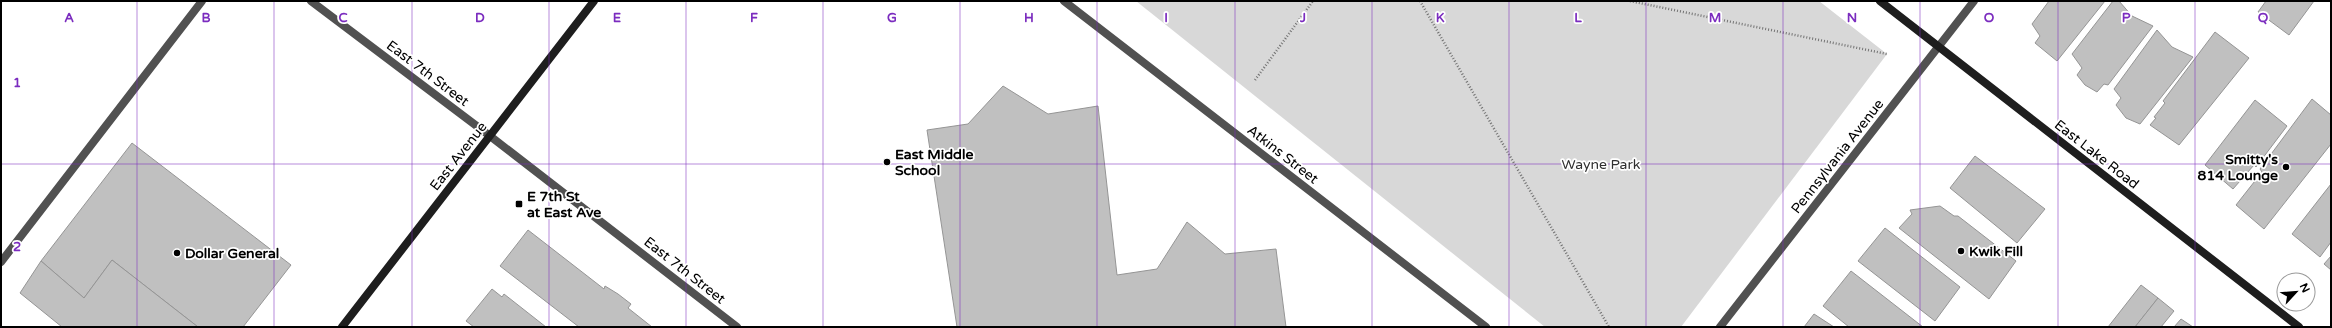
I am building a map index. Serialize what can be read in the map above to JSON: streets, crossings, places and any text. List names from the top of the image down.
{
  "streets": {
    "main road": ["East Lake Road", "East Avenue"],
    "street": ["East 7th Street", "Atkins Street", "Pennsylvania Avenue"]
  },
  "crossings": [
    ["East 7th Street", "East Avenue"],
    ["East Lake Road", "Pennsylvania Avenue"]
  ],
  "parks": ["Wayne Park"],
  "places": {
    "other": [
      "East Middle School",
      "Smitty's 814 Lounge",
      "Kwik Fill",
      "Dollar General"
    ],
    "transit": ["E 7th St at East Ave"]
  },
  "north": "top right",
  "grid": {
    "columns": [
      "A",
      "B",
      "C",
      "D",
      "E",
      "F",
      "G",
      "H",
      "I",
      "J",
      "K",
      "L",
      "M",
      "N",
      "O",
      "P",
      "Q"
    ],
    "rows": ["1", "2"]
  }
}
